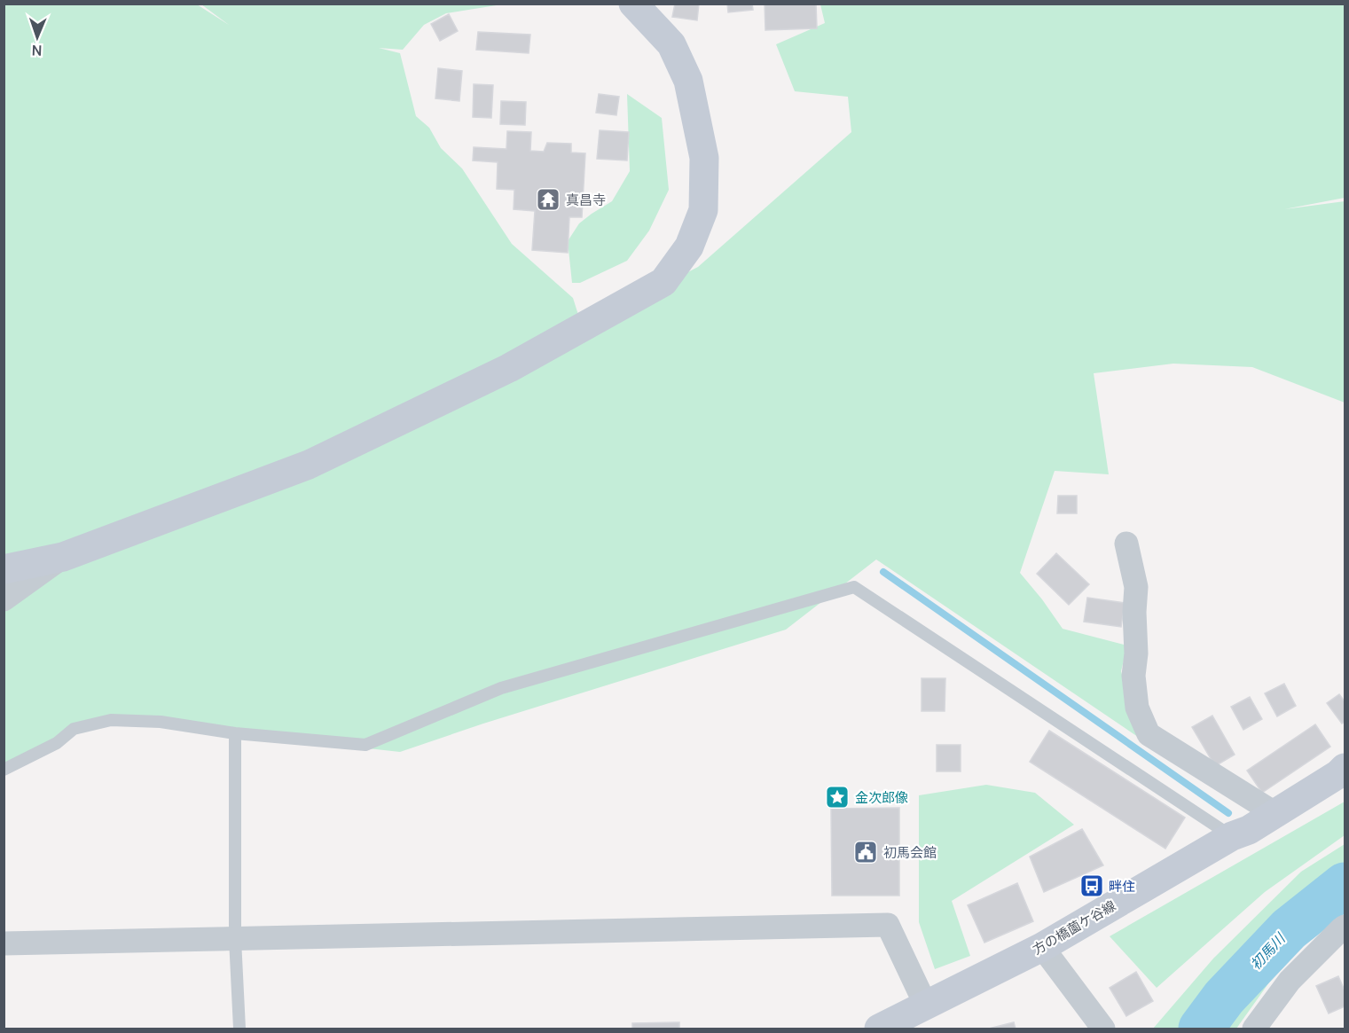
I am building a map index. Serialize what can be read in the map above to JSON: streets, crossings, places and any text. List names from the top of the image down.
{
  "streets": {
    "street": ["方の橋薗ケ谷線"]
  },
  "water": ["初馬川"],
  "places": {
    "temple": ["真昌寺"],
    "place": ["金次郎像"],
    "public building": ["初馬会館"],
    "bus stop": ["畔住"]
  },
  "north": "bottom"
}
